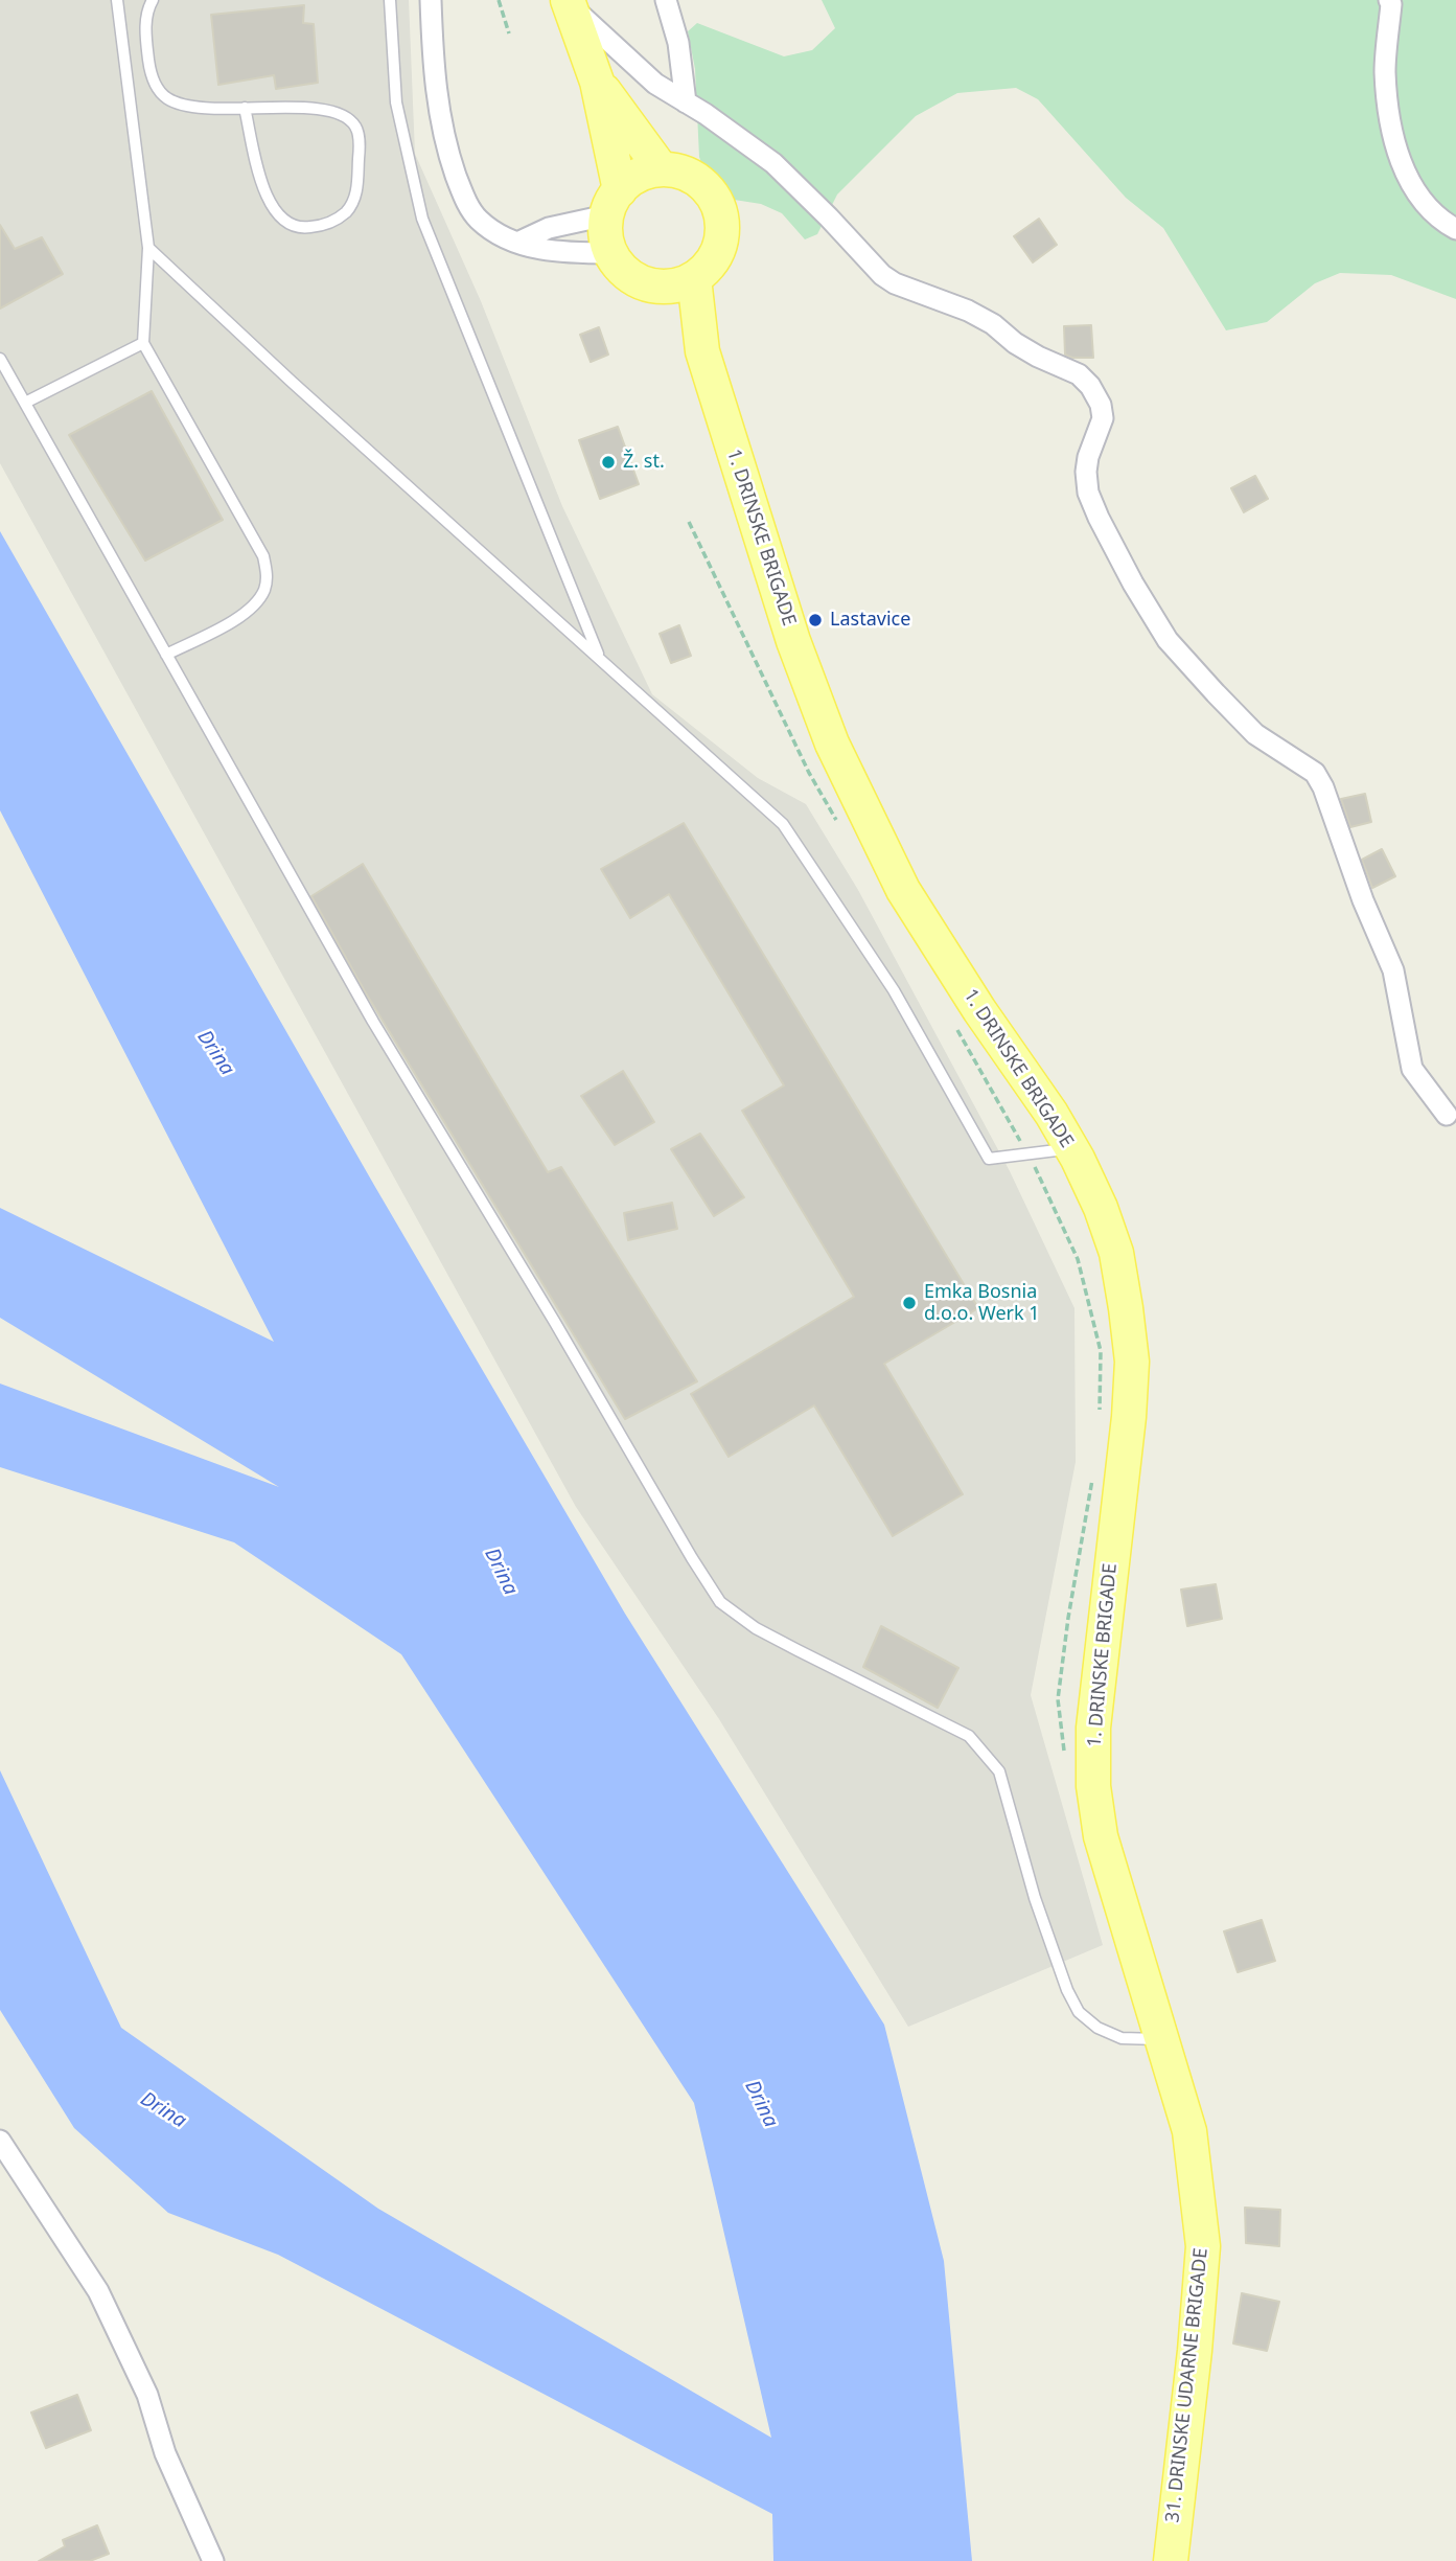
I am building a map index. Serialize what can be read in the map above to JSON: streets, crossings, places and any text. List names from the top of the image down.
{
  "streets": {
    "main road": ["1. DRINSKE BRIGADE", "31. DRINSKE UDARNE BRIGADE"]
  },
  "crossings": [
    ["1. DRINSKE BRIGADE", "31. DRINSKE UDARNE BRIGADE"]
  ],
  "water": ["Drina"],
  "places": ["Ž. st.", "Lastavice", "Emka Bosnia d.o.o. Werk 1"]
}
